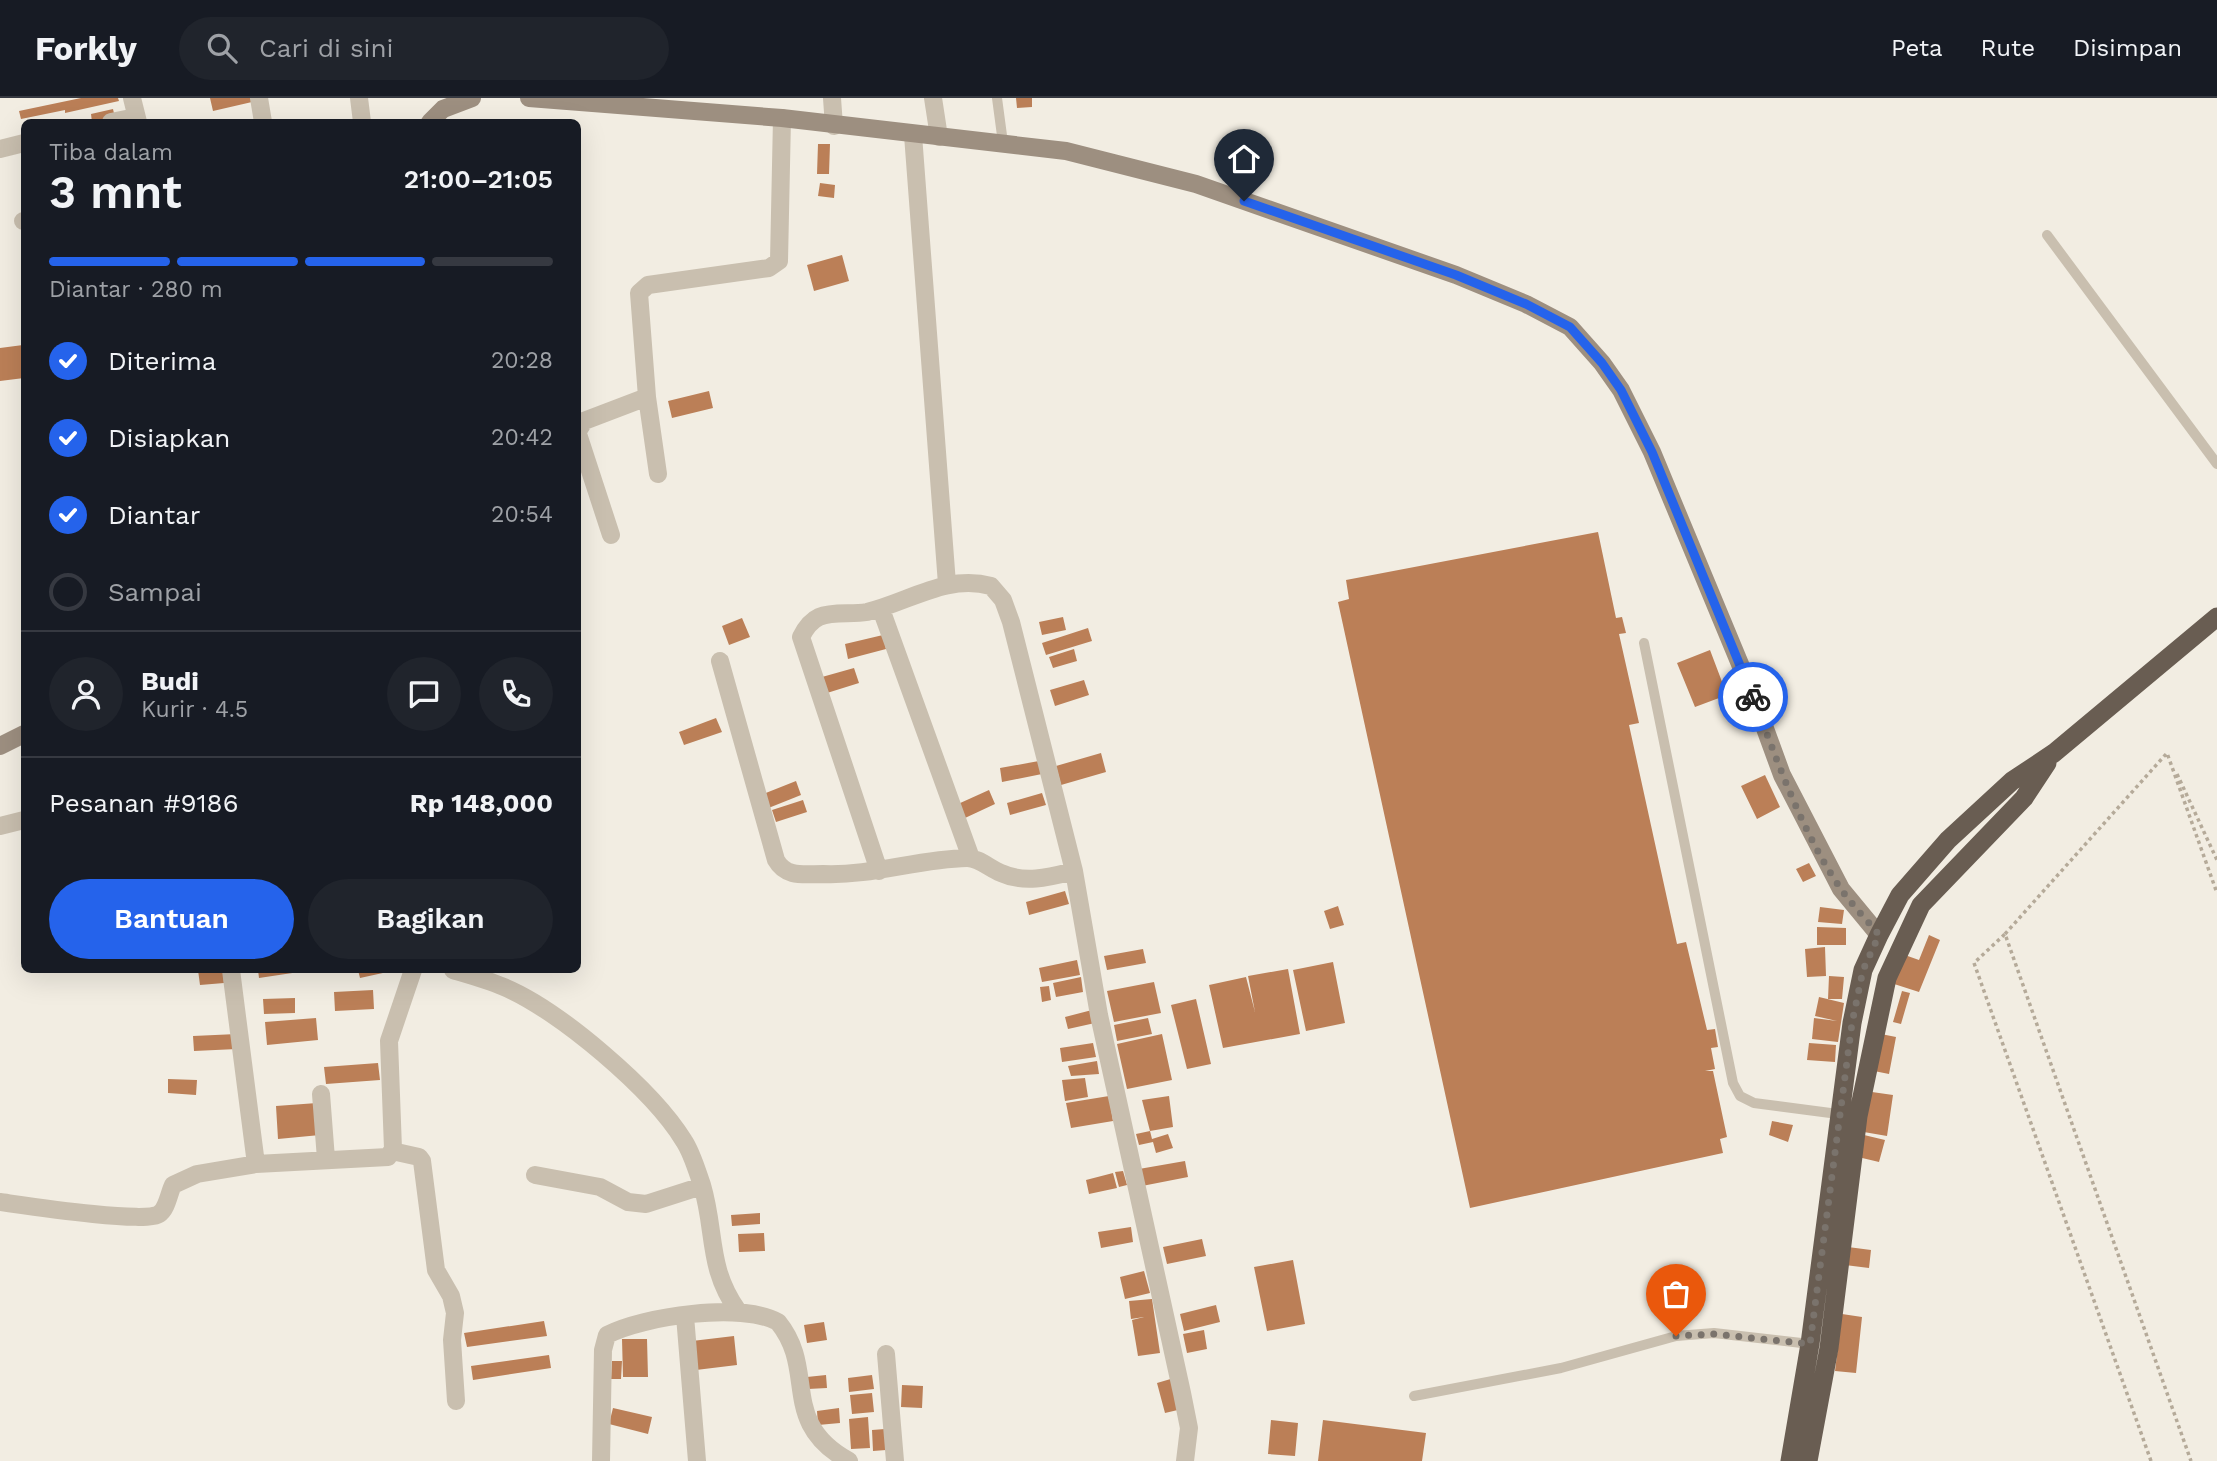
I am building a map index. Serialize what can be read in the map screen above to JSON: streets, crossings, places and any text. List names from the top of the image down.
{
  "page": {
    "header": "Forkly",
    "search": "Cari di sini",
    "nav": ["Peta", "Rute", "Disimpan"],
    "heading": ["3 mnt", "Tiba dalam", "21:00–21:05"],
    "panel": [
      "Budi",
      "Kurir · 4.5",
      "Pesanan #9186",
      "Rp 148,000"
    ],
    "bar": "Diantar · 280 m",
    "list": [
      ["Diterima", "20:28"],
      ["Disiapkan", "20:42"],
      ["Diantar", "20:54"],
      "Sampai"
    ],
    "buttons": ["Bantuan", "Bagikan"]
  }
}
